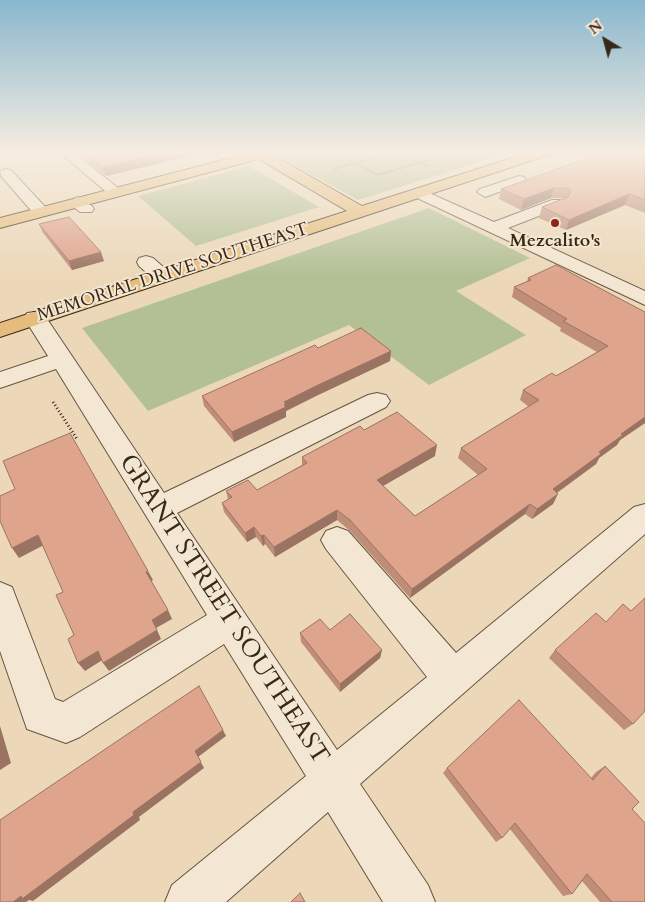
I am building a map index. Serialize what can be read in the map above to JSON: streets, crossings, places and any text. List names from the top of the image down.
{
  "streets": {
    "main road": ["MEMORIAL DRIVE SOUTHEAST"],
    "street": ["GRANT STREET SOUTHEAST"]
  },
  "crossings": [
    ["MEMORIAL DRIVE SOUTHEAST", "GRANT STREET SOUTHEAST"]
  ],
  "places": ["Mezcalito's"],
  "north": "top left"
}
